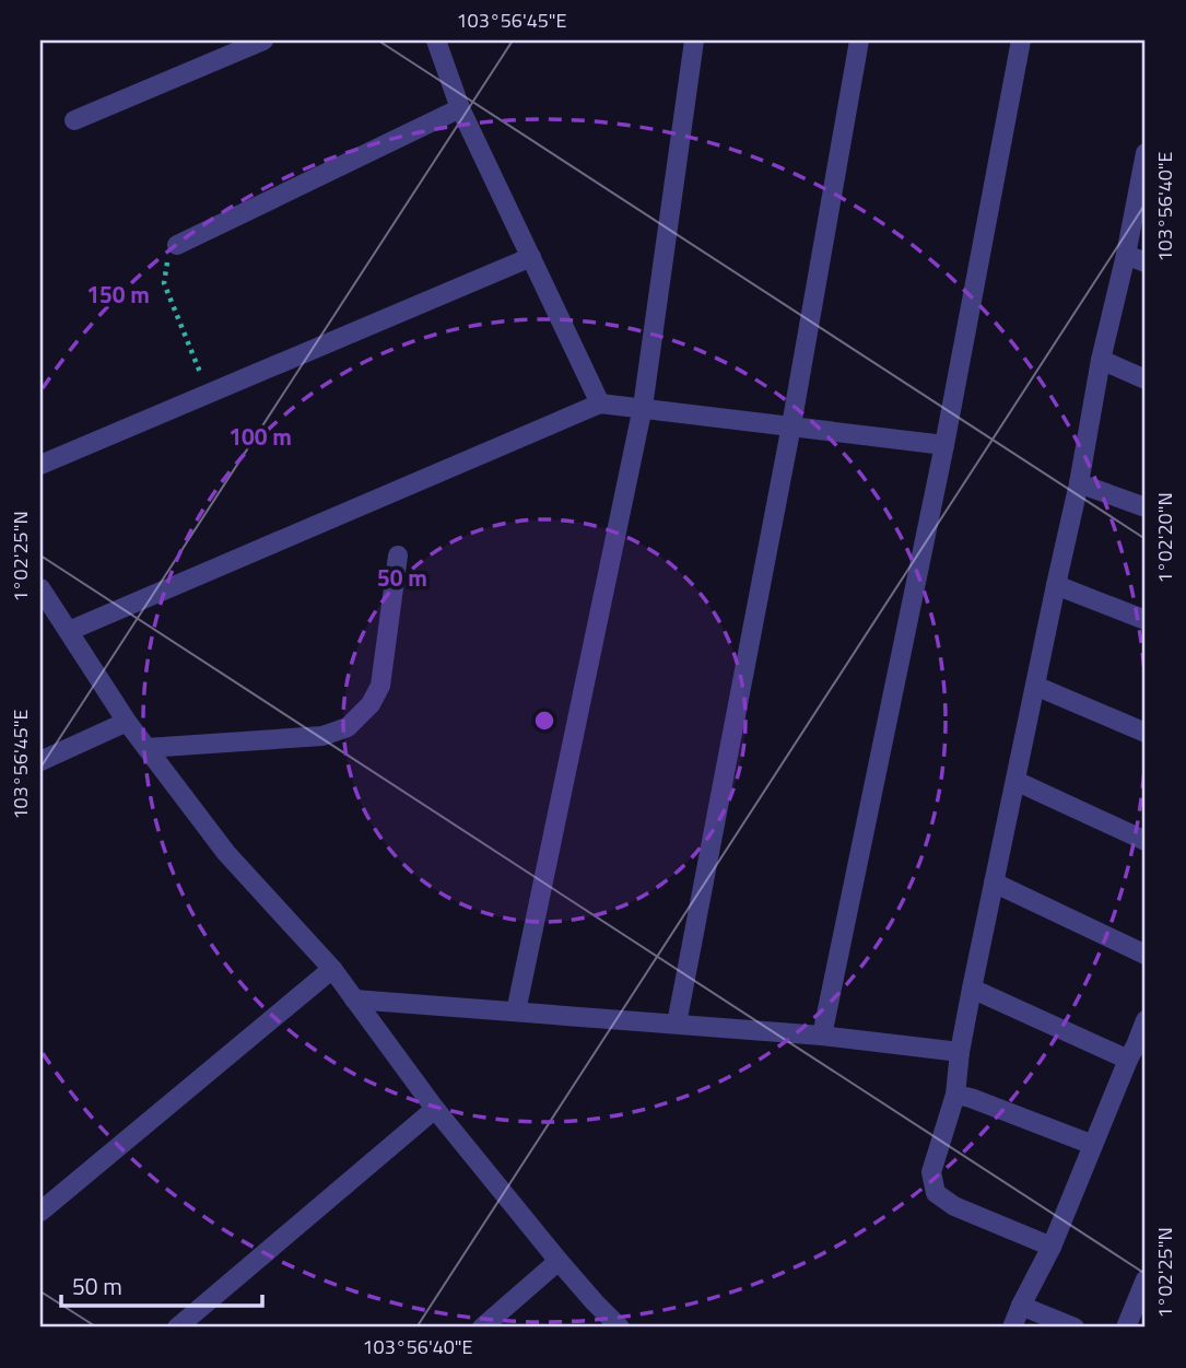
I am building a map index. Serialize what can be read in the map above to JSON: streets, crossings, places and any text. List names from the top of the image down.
{
  "scale_bar": "50 m",
  "coordinates": [
    "103°56'45\"E",
    "103°56'40\"E",
    "1°02'20\"N",
    "1°02'25\"N"
  ],
  "rings": ["150 m", "100 m", "50 m"]
}
